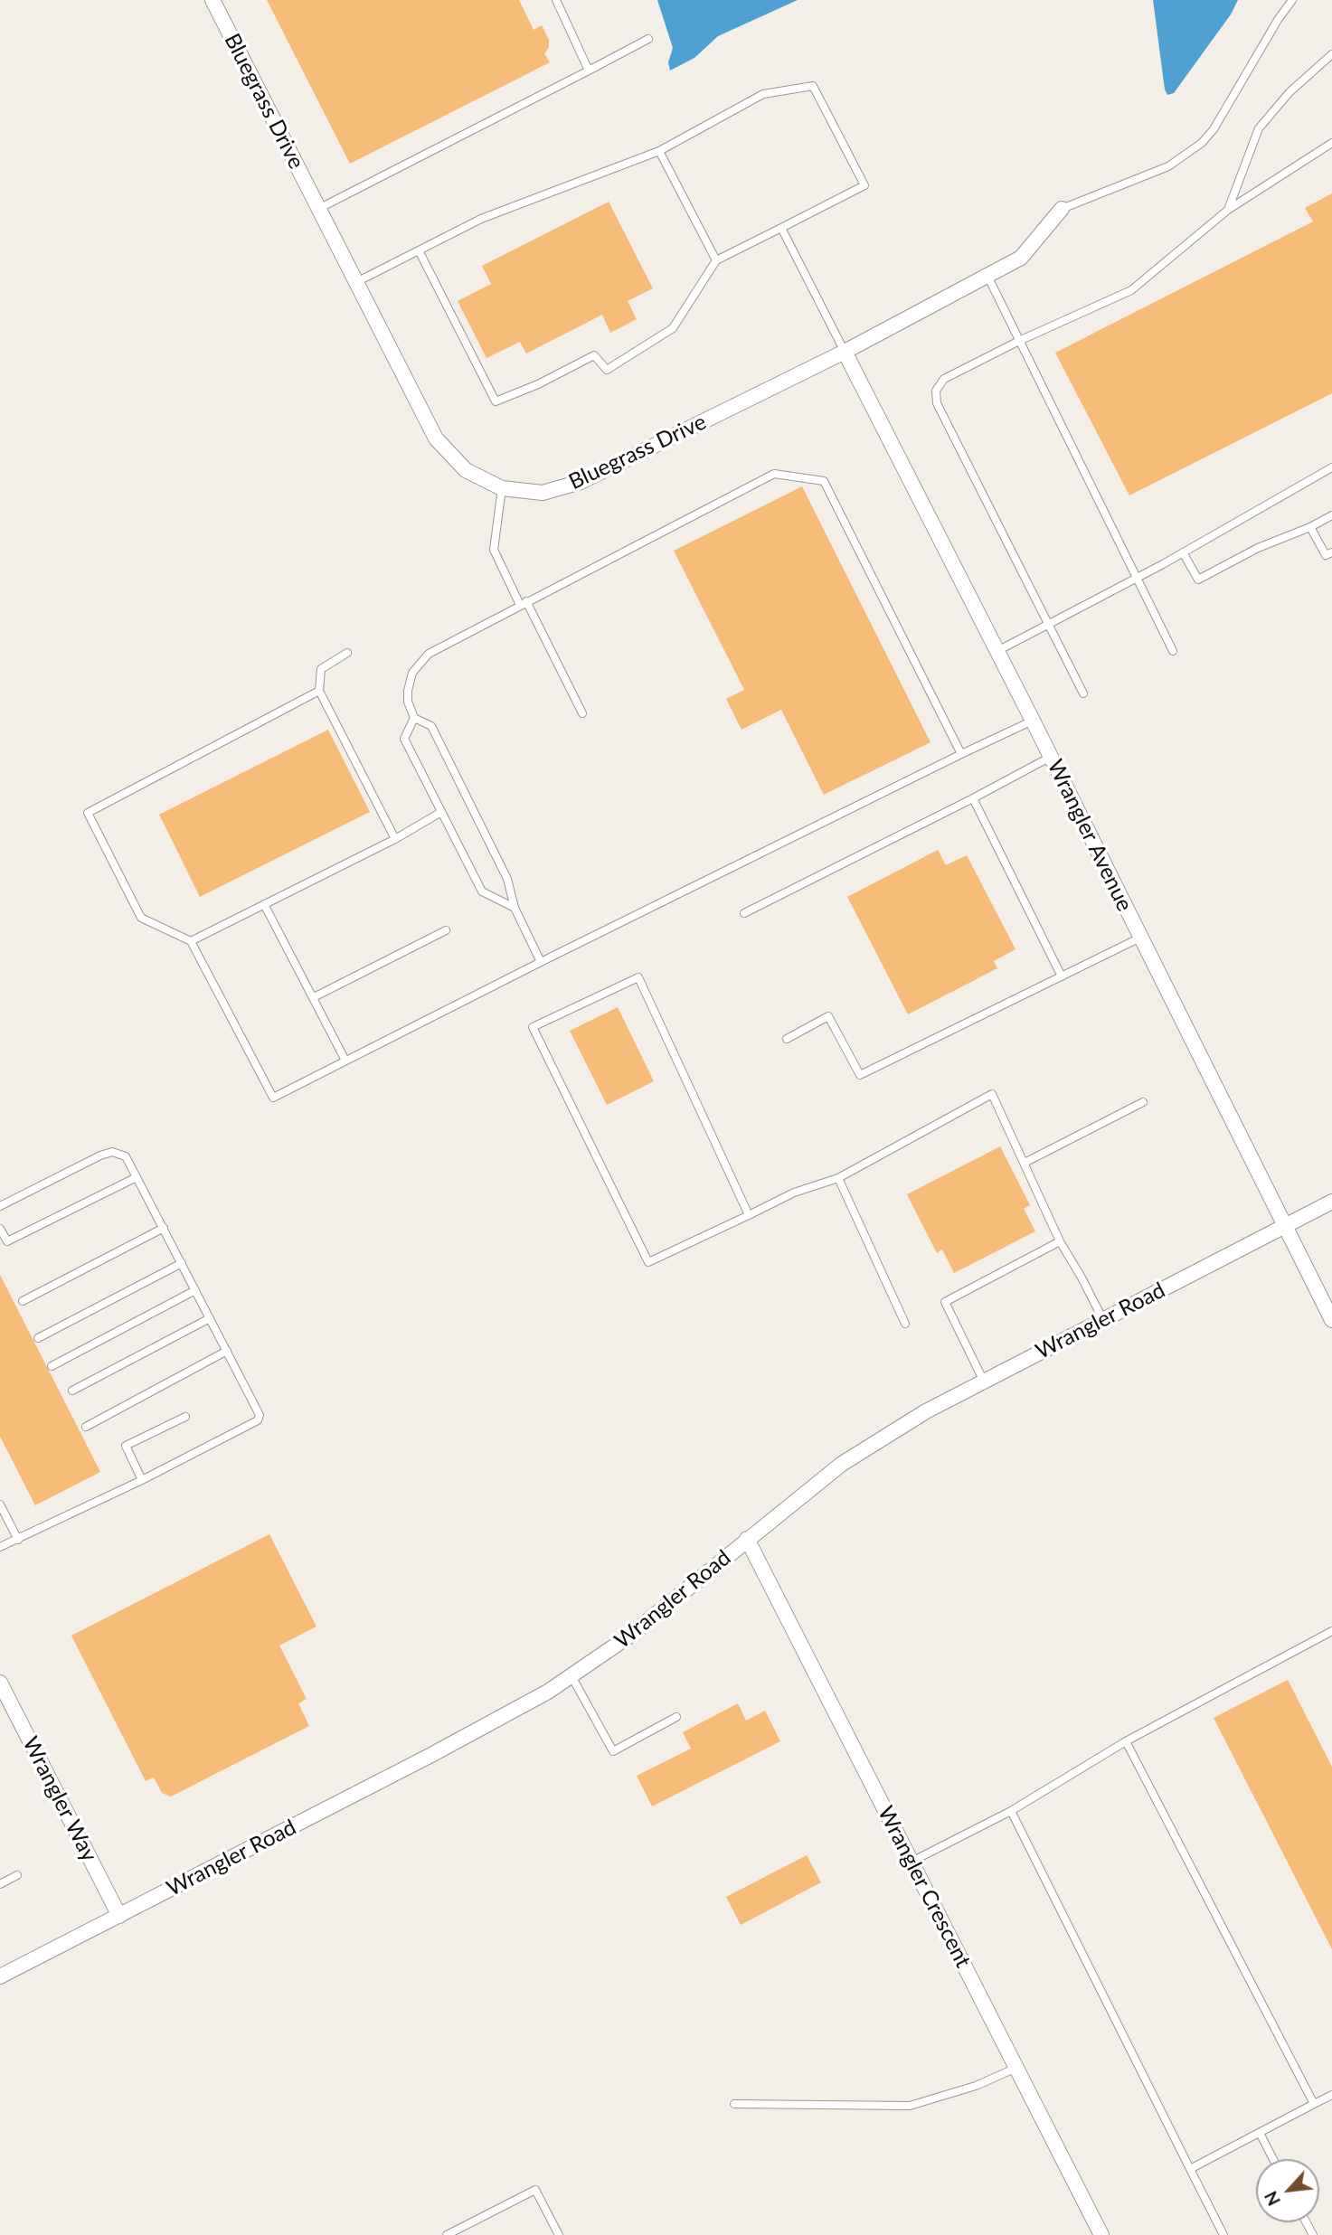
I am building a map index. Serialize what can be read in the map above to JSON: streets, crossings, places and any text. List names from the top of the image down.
{
  "streets": {
    "street": [
      "Bluegrass Drive",
      "Wrangler Avenue",
      "Wrangler Road",
      "Wrangler Way",
      "Wrangler Crescent"
    ]
  },
  "crossings": [
    ["Bluegrass Drive", "Wrangler Avenue"],
    ["Wrangler Avenue", "Wrangler Road"],
    ["Wrangler Road", "Wrangler Way"],
    ["Wrangler Road", "Wrangler Crescent"]
  ],
  "north": "bottom left"
}
